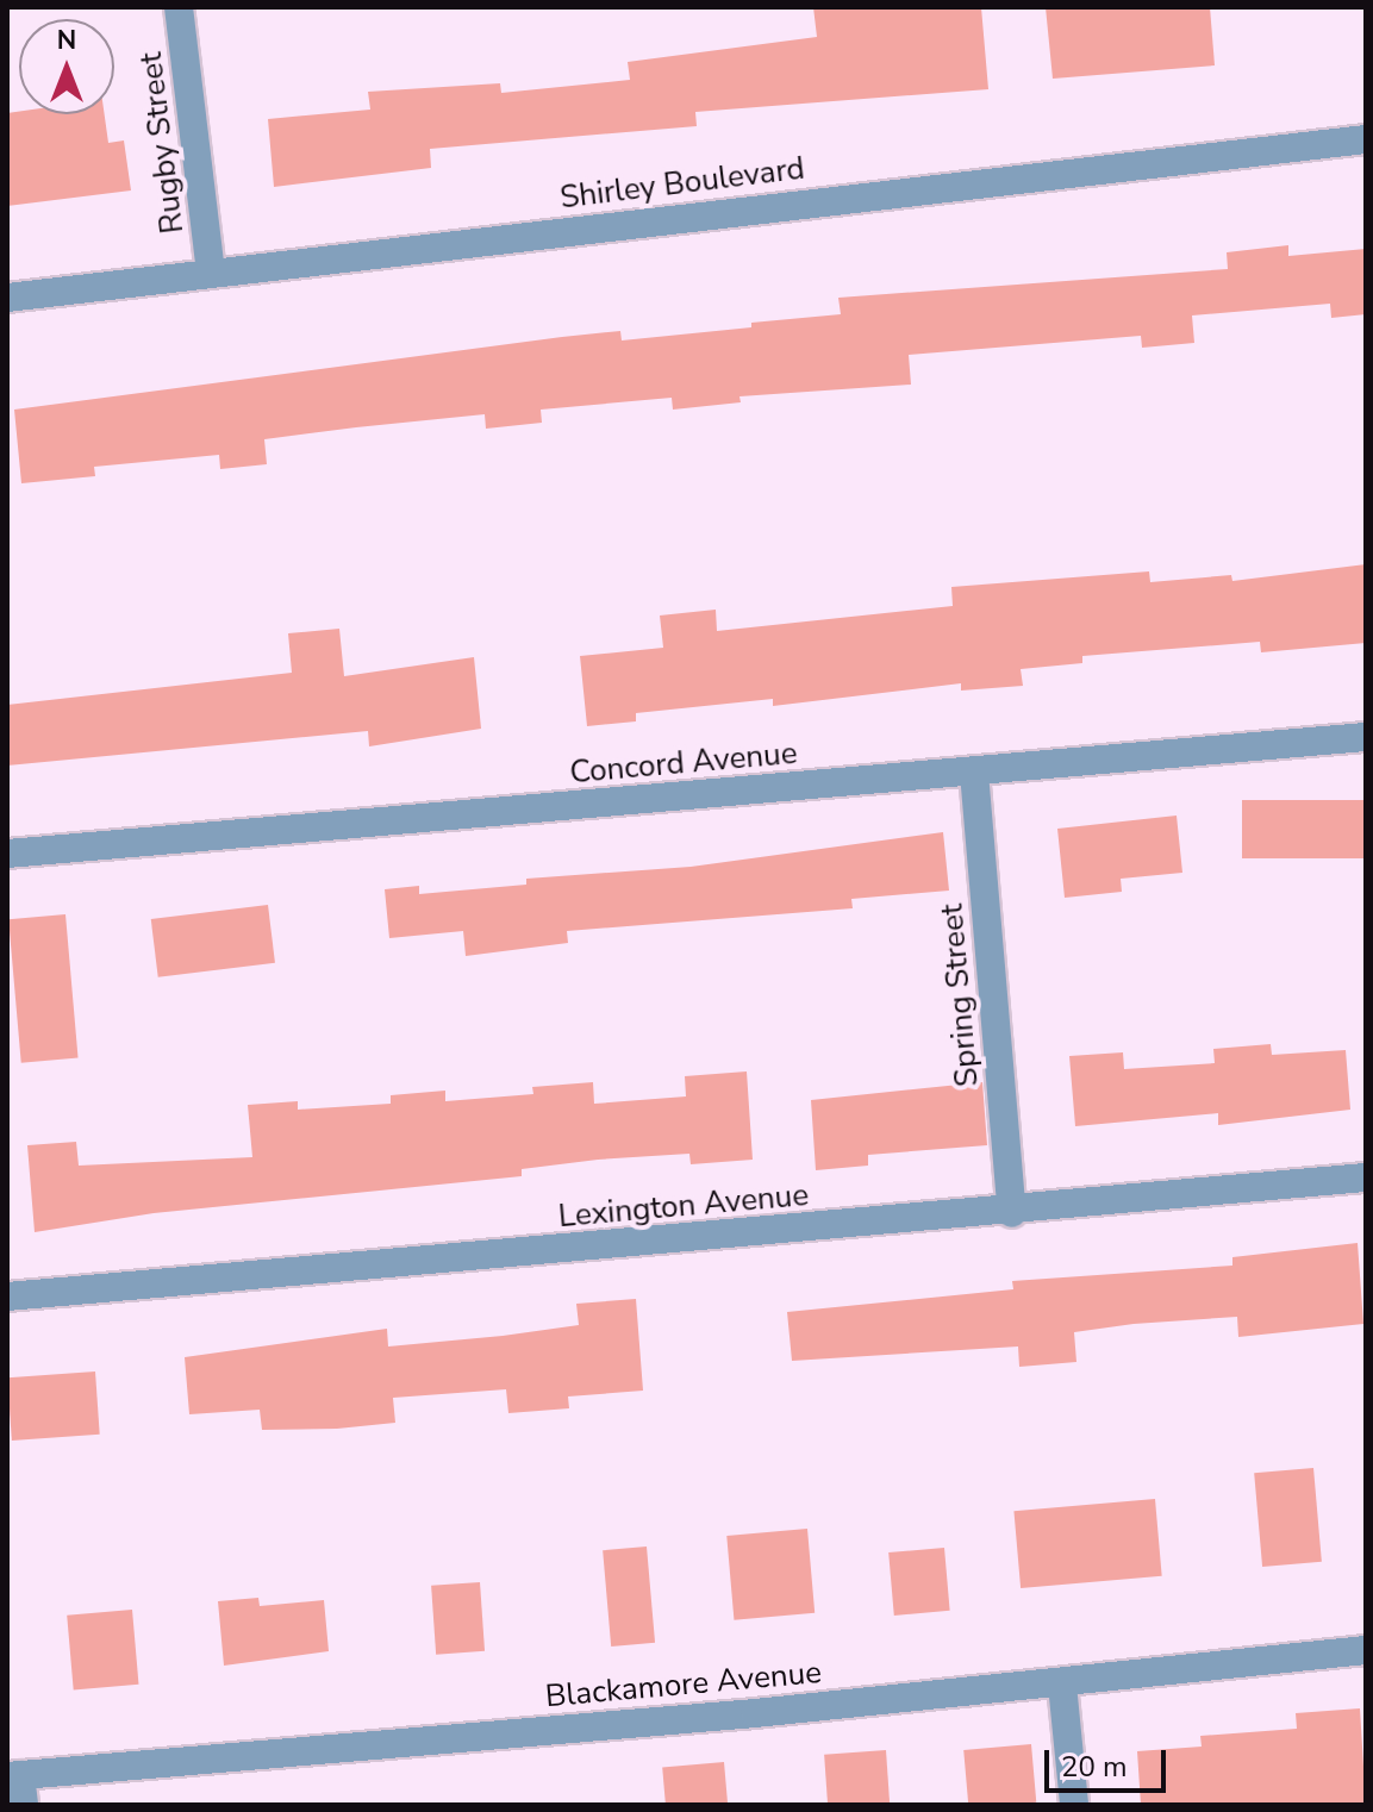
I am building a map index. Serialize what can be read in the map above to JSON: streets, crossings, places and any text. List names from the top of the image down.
{
  "streets": {
    "street": [
      "Rugby Street",
      "Shirley Boulevard",
      "Concord Avenue",
      "Spring Street",
      "Lexington Avenue",
      "Blackamore Avenue"
    ]
  },
  "crossings": [
    ["Rugby Street", "Shirley Boulevard"],
    ["Concord Avenue", "Spring Street"],
    ["Spring Street", "Lexington Avenue"]
  ],
  "scale_bar": "20 m",
  "north": "top"
}
